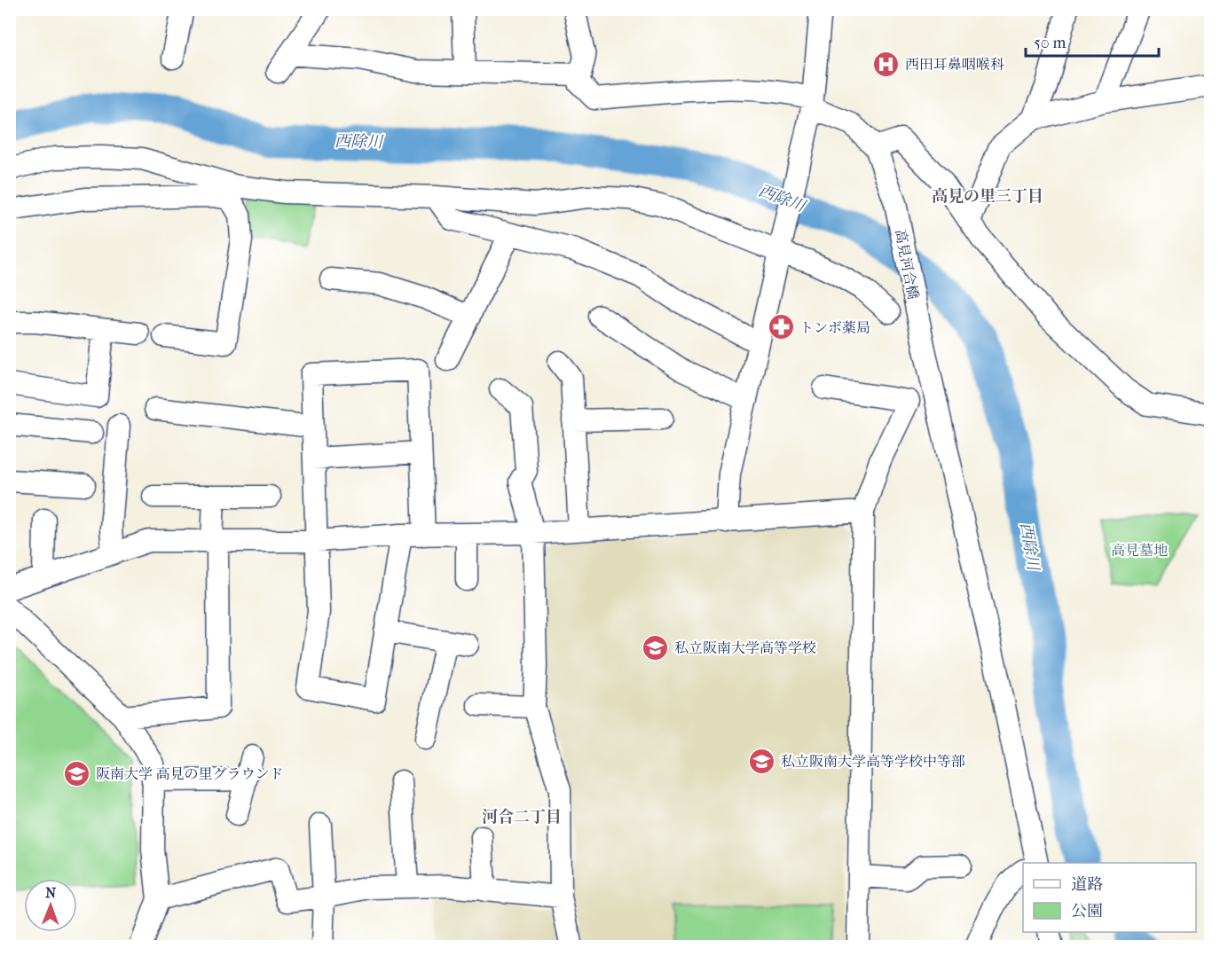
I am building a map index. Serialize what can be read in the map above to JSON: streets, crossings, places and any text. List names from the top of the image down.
{
  "streets": {
    "street": ["高見河合橋"]
  },
  "districts": ["高見の里三丁目", "河合二丁目"],
  "water": ["西除川"],
  "parks": ["高見墓地"],
  "places": {
    "hospital": ["西田耳鼻咽喉科"],
    "pharmacy": ["トンボ薬局"],
    "school or university": ["私立阪南大学高等学校", "私立阪南大学高等学校中等部", "阪南大学 高見の里グラウンド"]
  },
  "legend": ["道路", "公園"],
  "scale_bar": "50 m",
  "north": "top"
}
